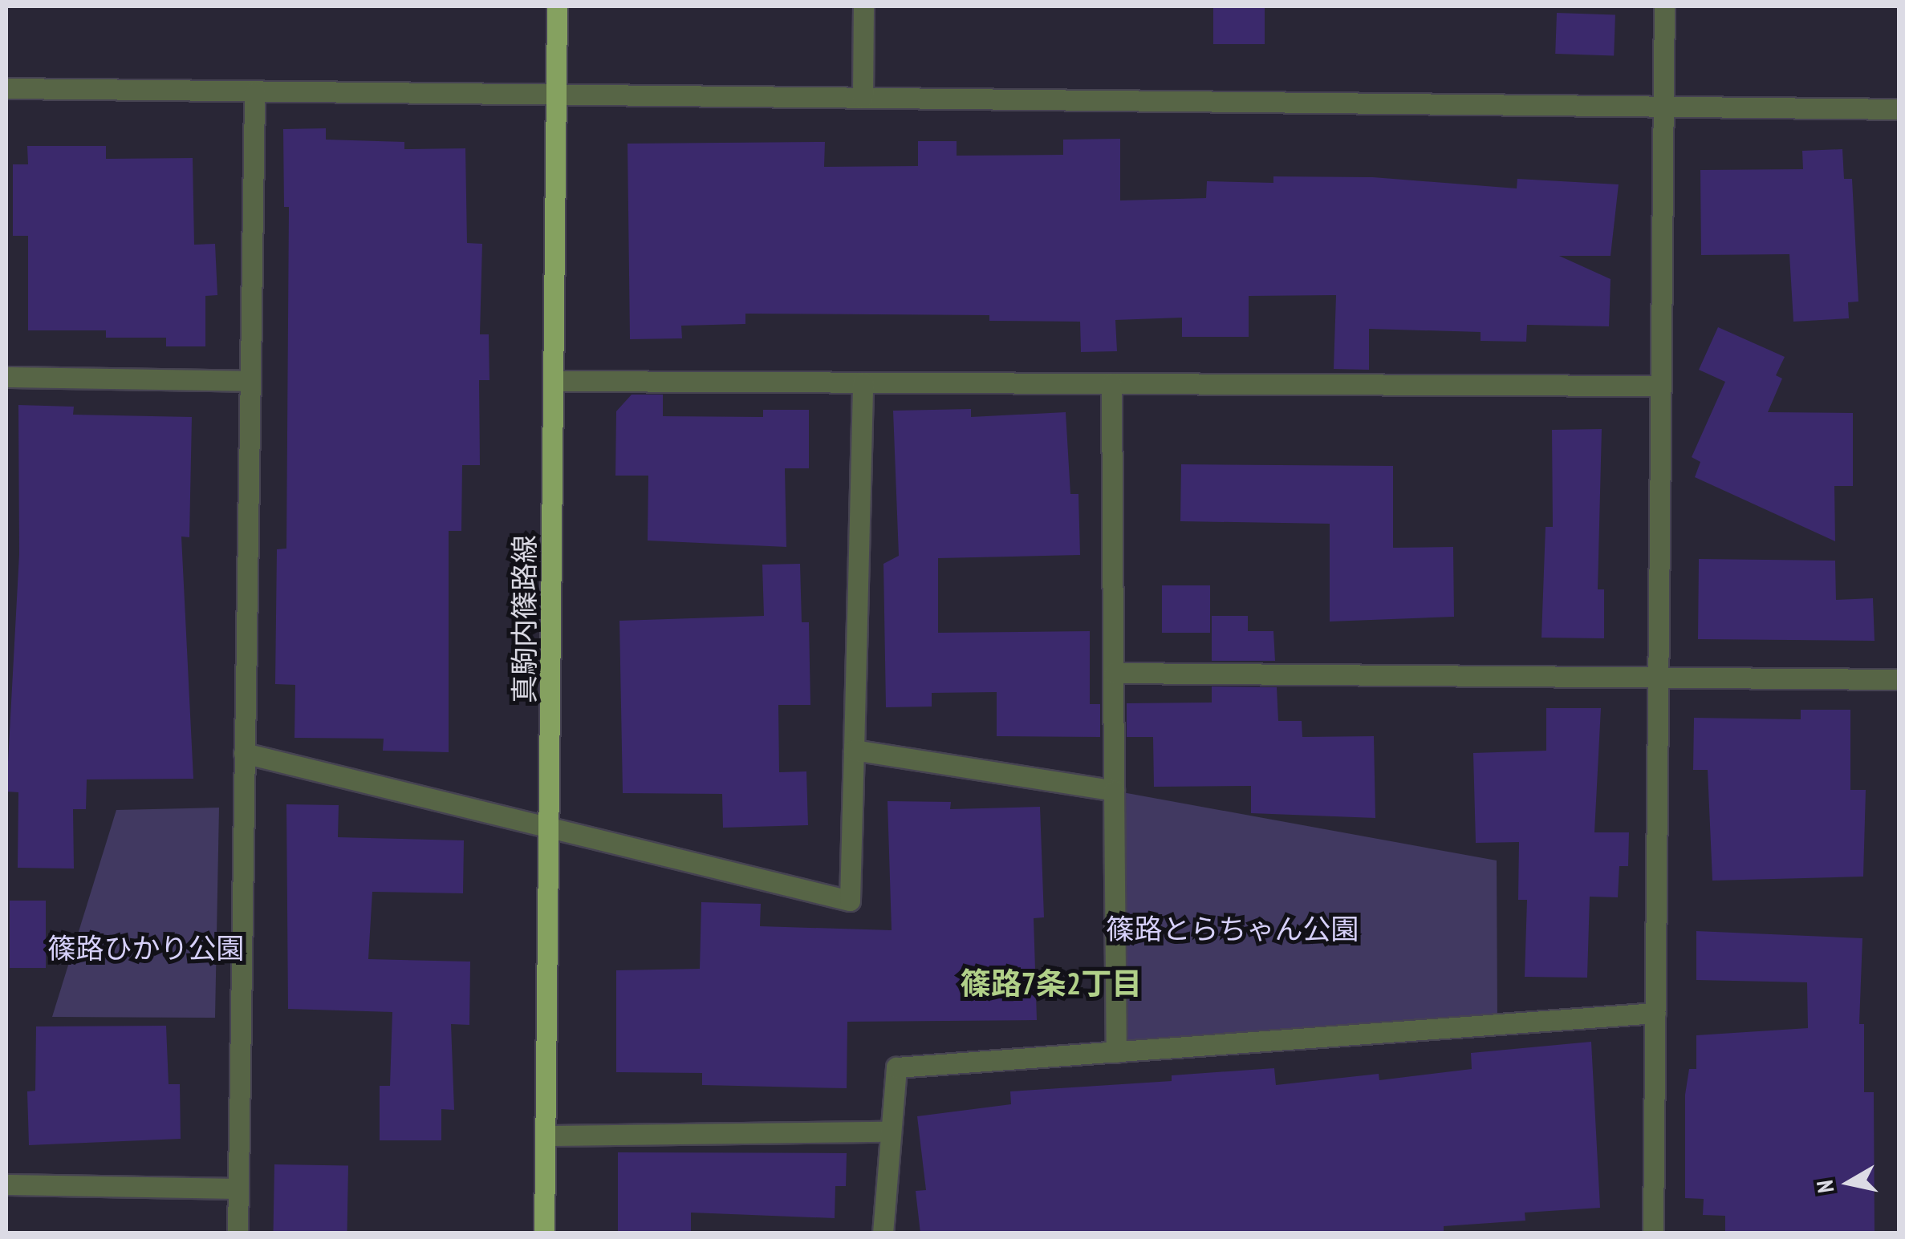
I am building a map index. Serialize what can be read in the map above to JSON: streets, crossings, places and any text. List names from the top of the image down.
{
  "streets": {
    "main road": ["真駒内篠路線"]
  },
  "districts": ["篠路7条2丁目"],
  "parks": ["篠路とらちゃん公園", "篠路ひかり公園"],
  "north": "left"
}
